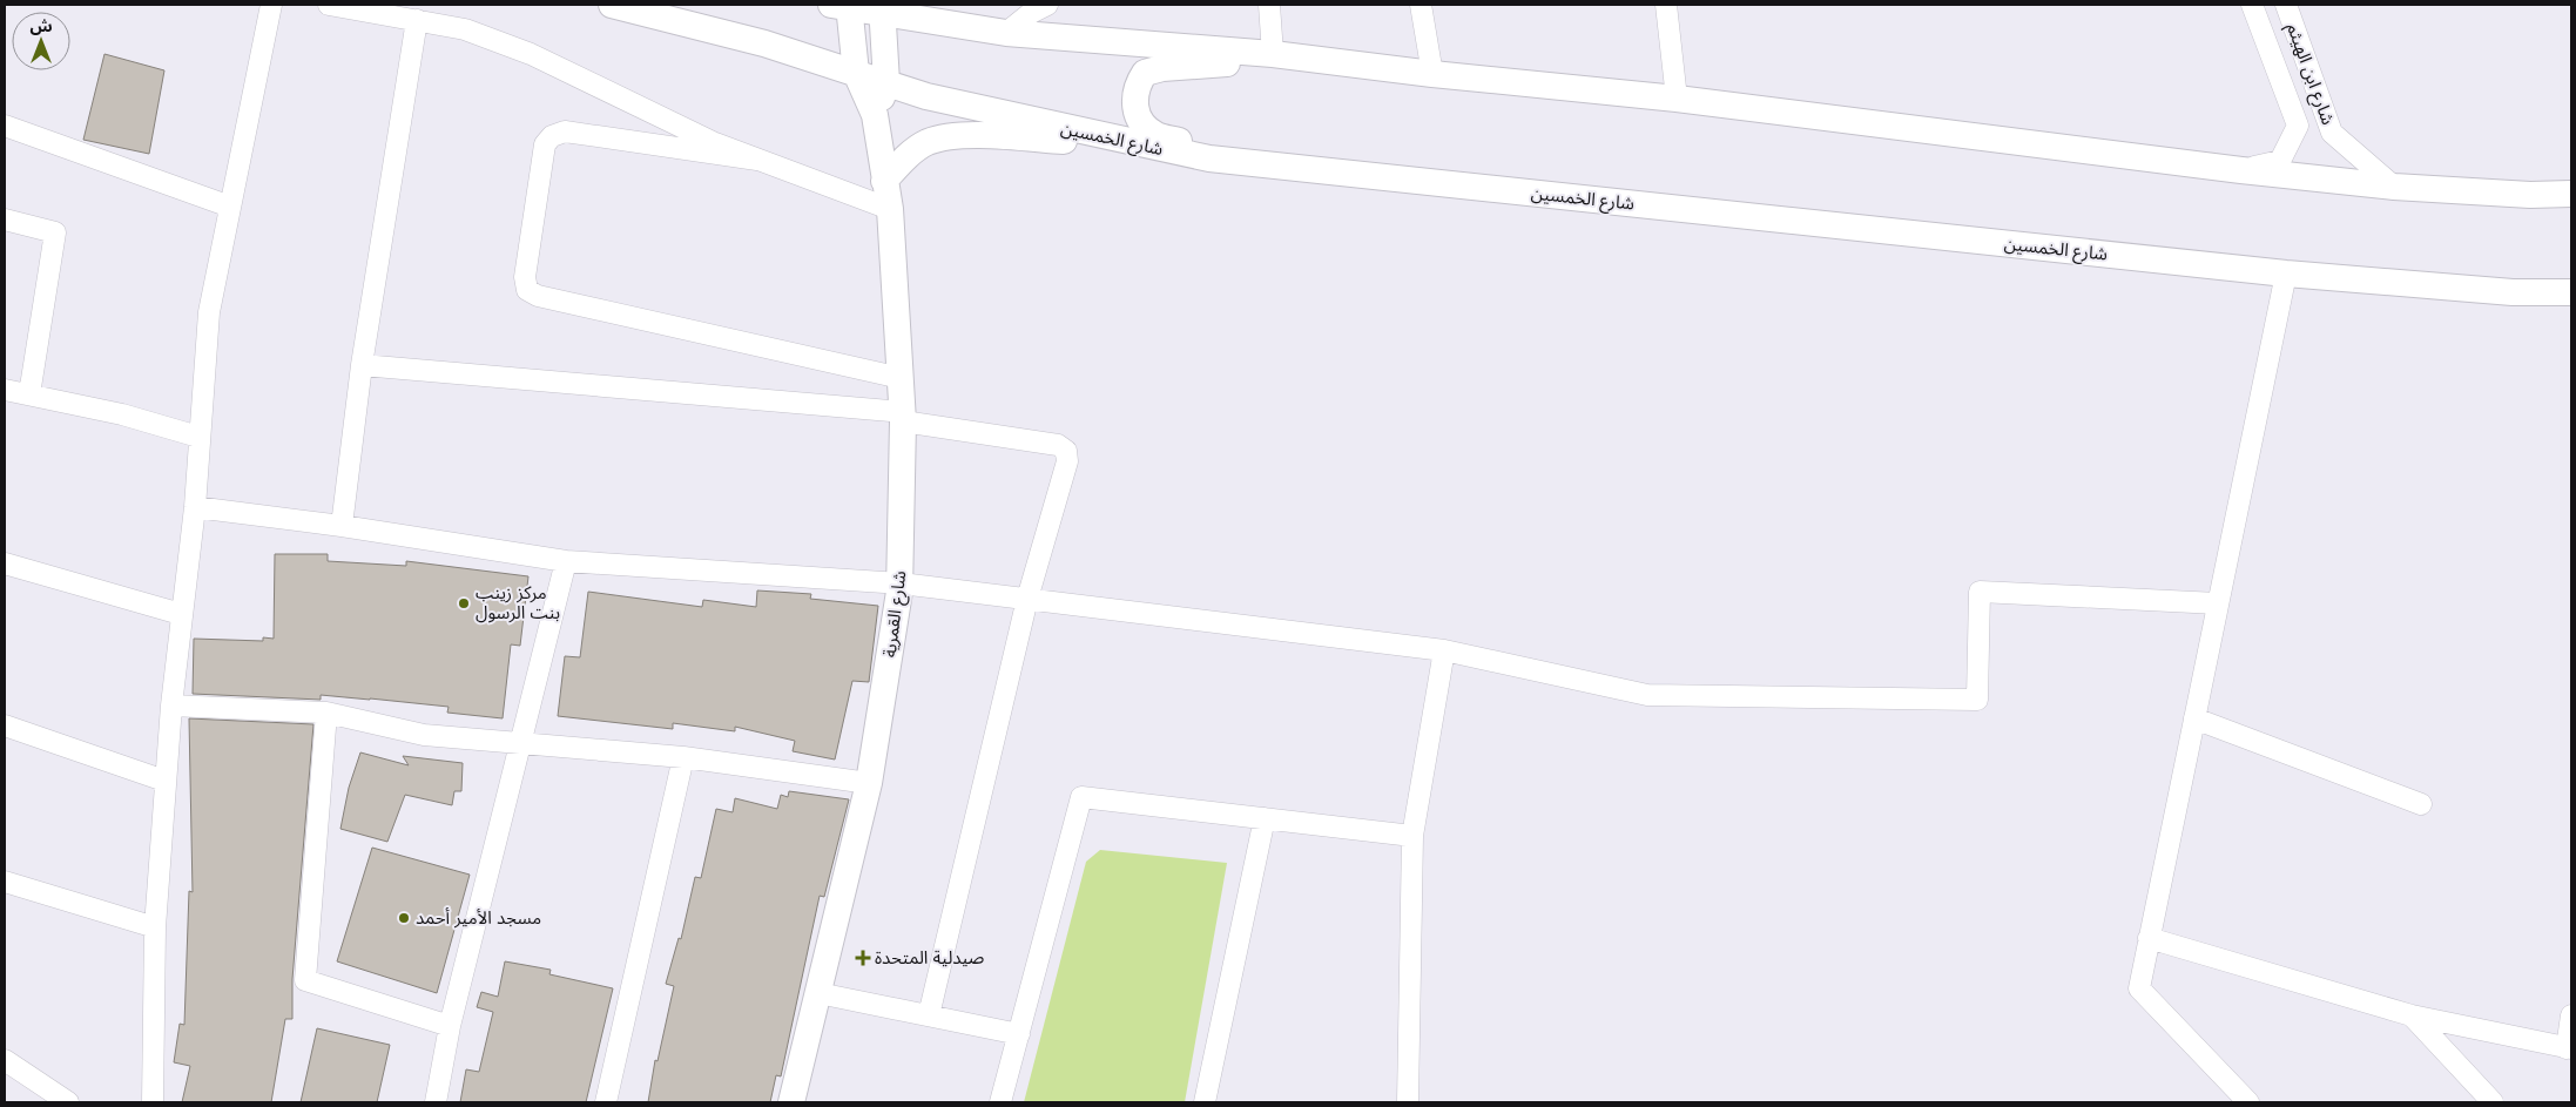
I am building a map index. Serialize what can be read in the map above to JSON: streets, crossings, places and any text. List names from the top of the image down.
{
  "streets": {
    "street": ["شارع ابن الهيثم", "شارع الخمسين", "شارع القمرية"]
  },
  "crossings": [
    ["شارع الخمسين", "شارع القمرية"]
  ],
  "places": {
    "other": ["مركز زينب بنت الرسول", "مسجد الأمير أحمد"],
    "health": ["صيدلية المتحدة"]
  },
  "north": "top"
}
